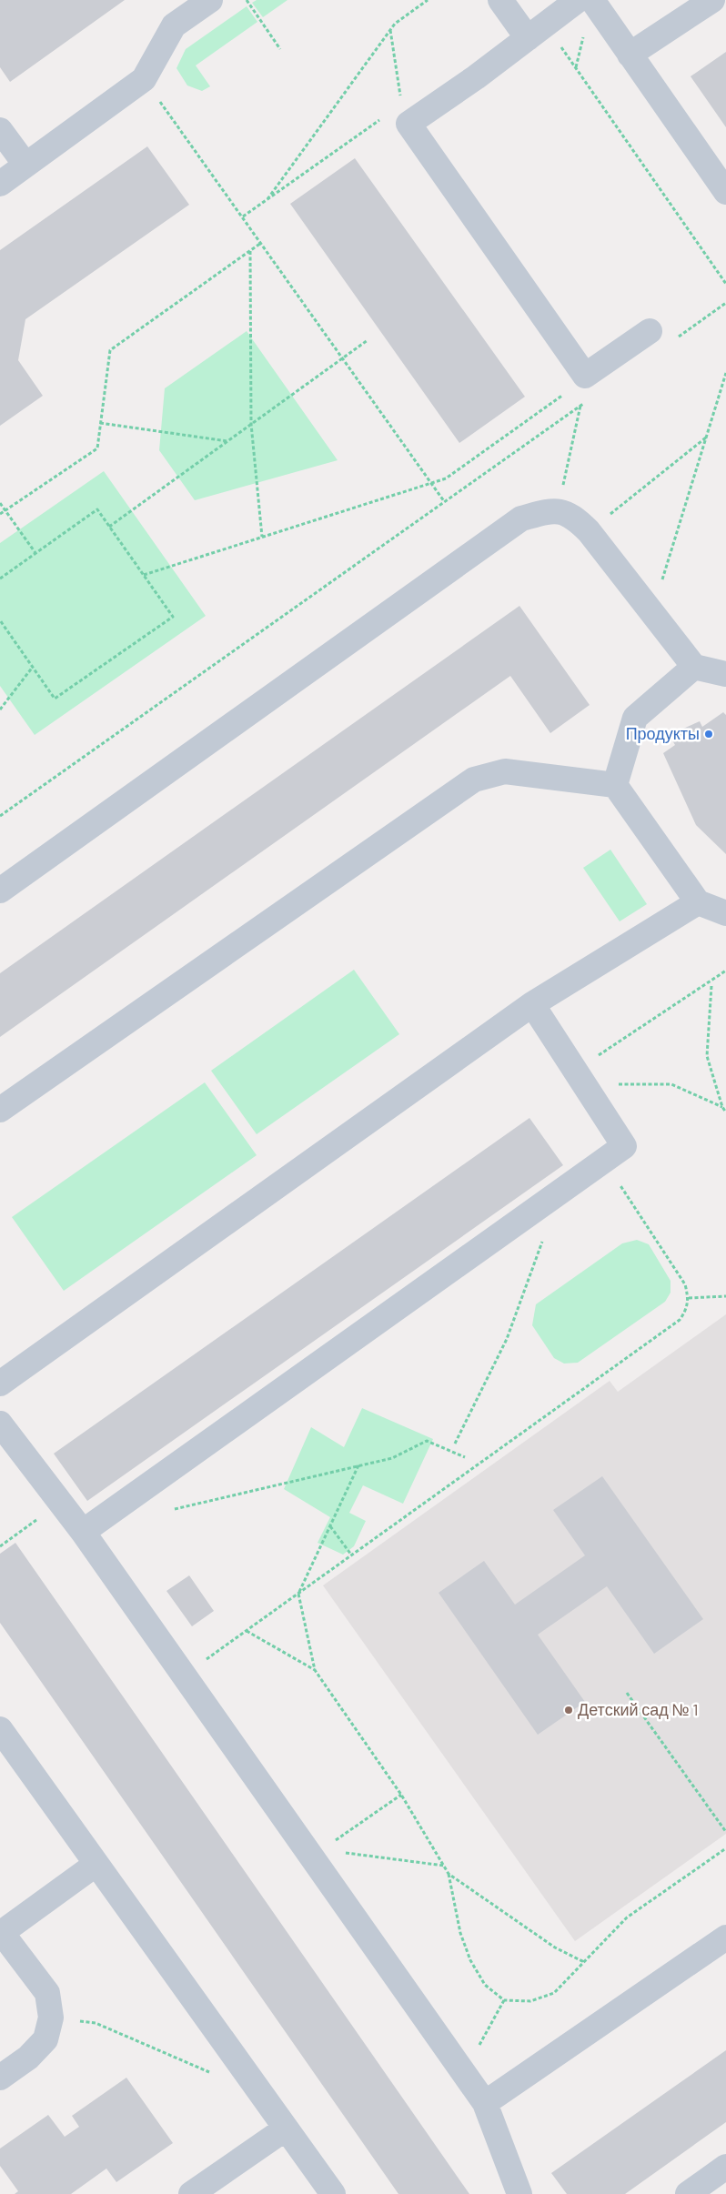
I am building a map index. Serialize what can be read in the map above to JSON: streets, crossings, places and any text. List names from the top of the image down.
{
  "places": ["Продукты", "Детский сад № 1"]
}
